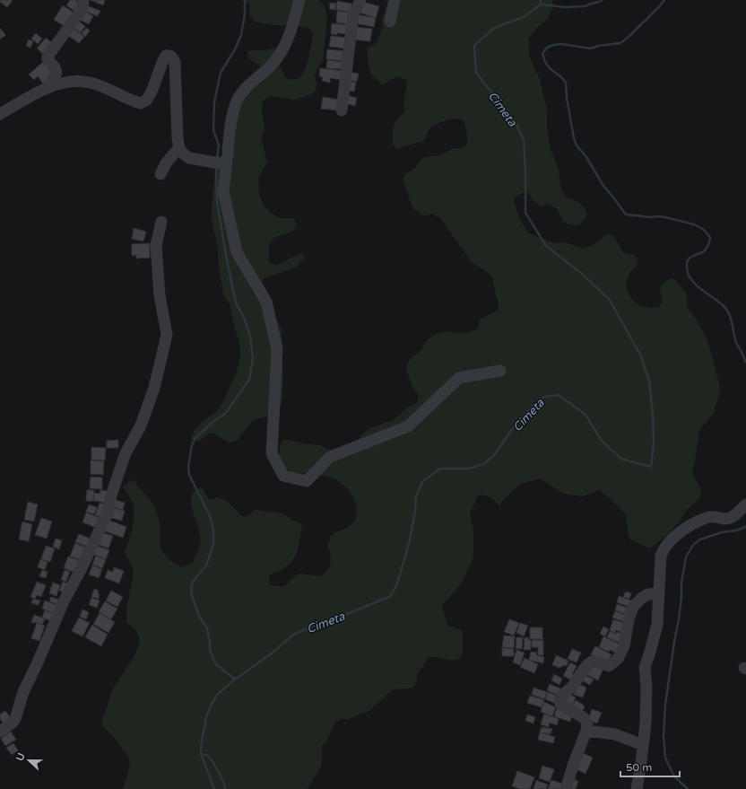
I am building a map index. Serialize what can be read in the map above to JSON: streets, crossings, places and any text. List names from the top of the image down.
{
  "water": ["Cimeta"],
  "scale_bar": "50 m",
  "north": "left"
}
